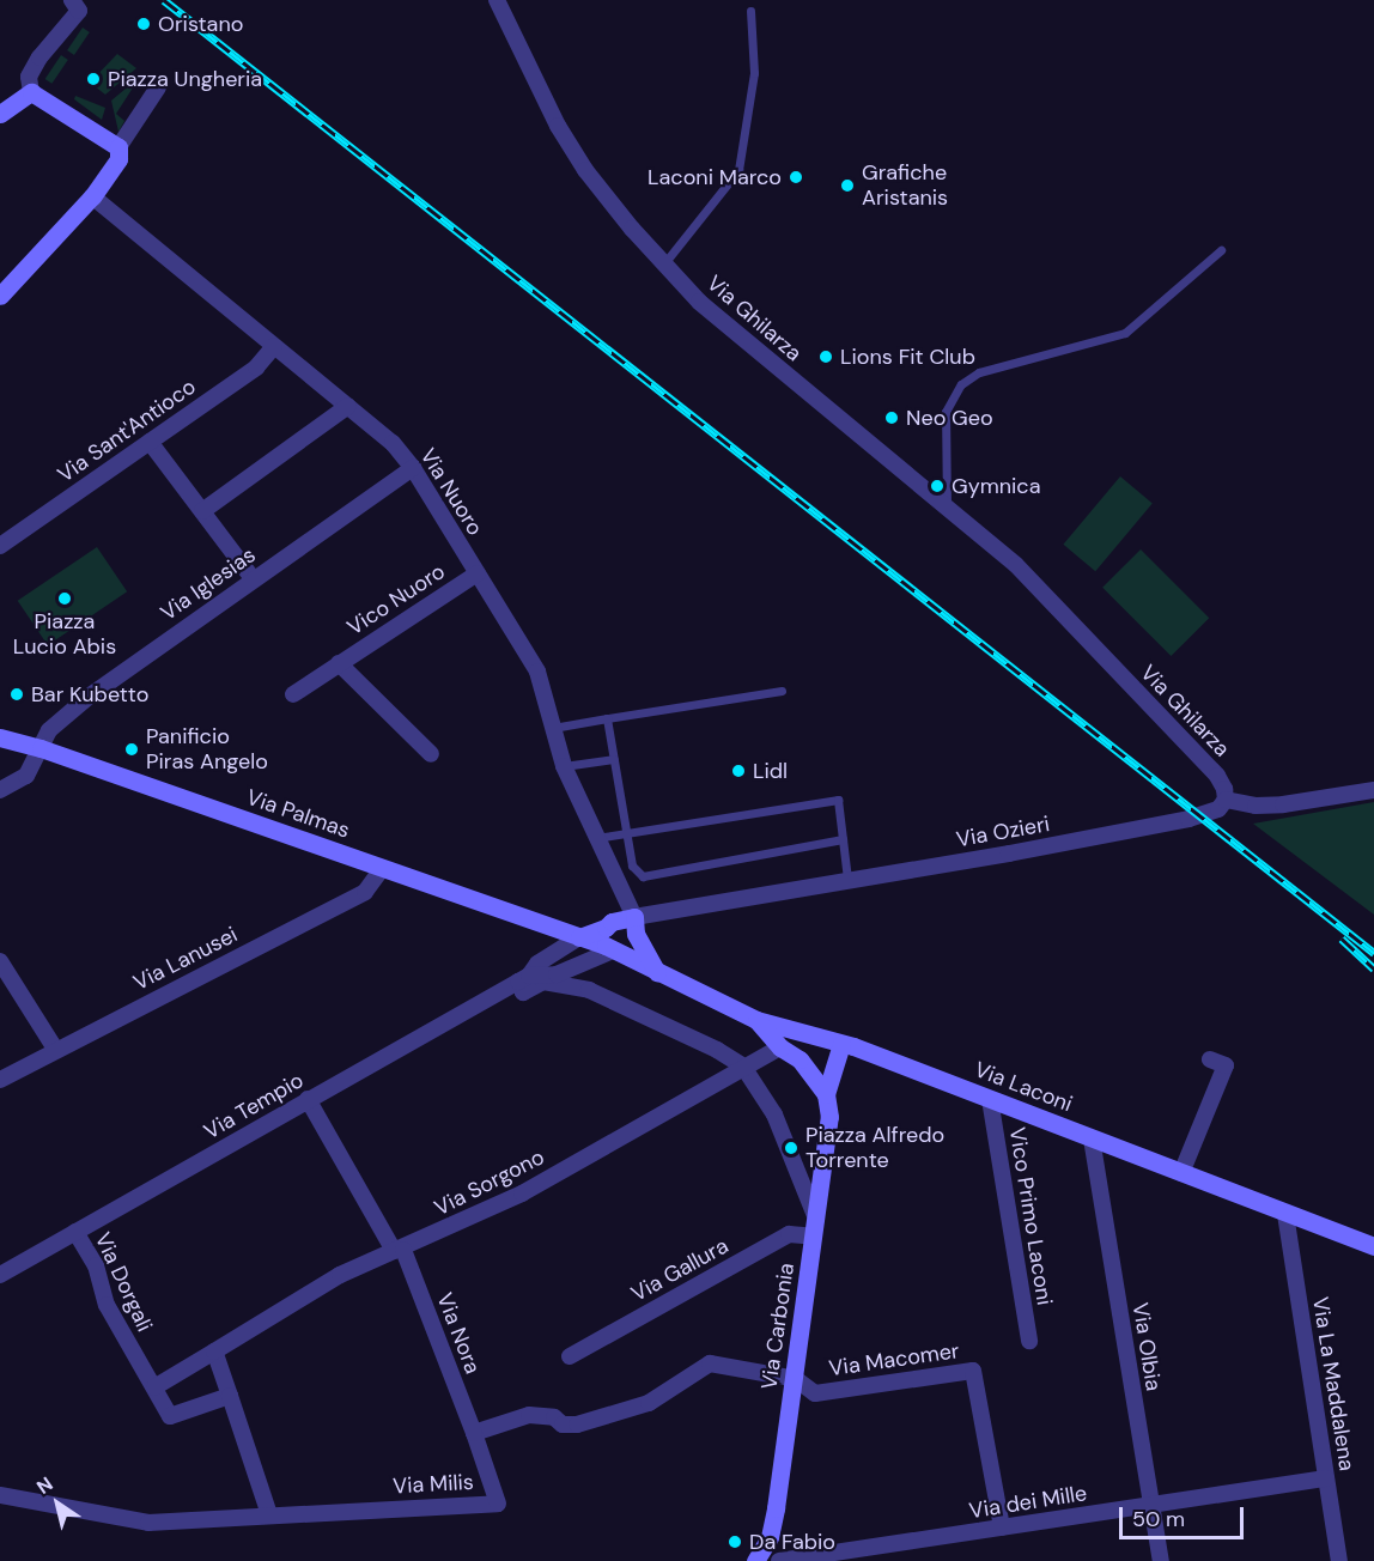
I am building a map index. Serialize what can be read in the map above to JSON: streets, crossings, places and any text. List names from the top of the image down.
{
  "streets": {
    "street": [
      "Via Ghilarza",
      "Via Sant'Antioco",
      "Via Nuoro",
      "Via Iglesias",
      "Vico Nuoro",
      "Via Palmas",
      "Via Ozieri",
      "Via Lanusei",
      "Via Laconi",
      "Via Tempio",
      "Via Sorgono",
      "Vico Primo Laconi",
      "Via Gallura",
      "Via Dorgali",
      "Via Carbonia",
      "Via Nora",
      "Via Olbia",
      "Via Macomer",
      "Via La Maddalena",
      "Via Milis",
      "Via dei Mille"
    ]
  },
  "crossings": [
    ["Via Ghilarza", "Via Ozieri"],
    ["Via Sant'Antioco", "Via Nuoro"],
    ["Via Nuoro", "Via Iglesias"],
    ["Via Nuoro", "Vico Nuoro"],
    ["Via Nuoro", "Via Ozieri"],
    ["Via Nuoro", "Via Laconi"],
    ["Via Nuoro", "Via Tempio"],
    ["Via Iglesias", "Via Palmas"],
    ["Via Palmas", "Via Lanusei"],
    ["Via Palmas", "Via Tempio"],
    ["Via Ozieri", "Via Laconi"],
    ["Via Ozieri", "Via Tempio"],
    ["Via Laconi", "Via Tempio"],
    ["Via Laconi", "Vico Primo Laconi"],
    ["Via Laconi", "Via Carbonia"],
    ["Via Laconi", "Via Olbia"],
    ["Via Laconi", "Via La Maddalena"],
    ["Via Tempio", "Via Dorgali"],
    ["Via Tempio", "Via Nora"],
    ["Via Sorgono", "Via Nora"],
    ["Via Gallura", "Via Carbonia"],
    ["Via Carbonia", "Via Macomer"],
    ["Via Nora", "Via Milis"],
    ["Via Olbia", "Via dei Mille"],
    ["Via Macomer", "Via dei Mille"],
    ["Via La Maddalena", "Via dei Mille"]
  ],
  "places": [
    "Oristano",
    "Piazza Ungheria",
    "Laconi Marco",
    "Grafiche Aristanis",
    "Lions Fit Club",
    "Neo Geo",
    "Gymnica",
    "Piazza Lucio Abis",
    "Bar Kubetto",
    "Panificio Piras Angelo",
    "Lidl",
    "Piazza Alfredo Torrente",
    "Da Fabio"
  ],
  "scale_bar": "50 m",
  "north": "top left"
}
